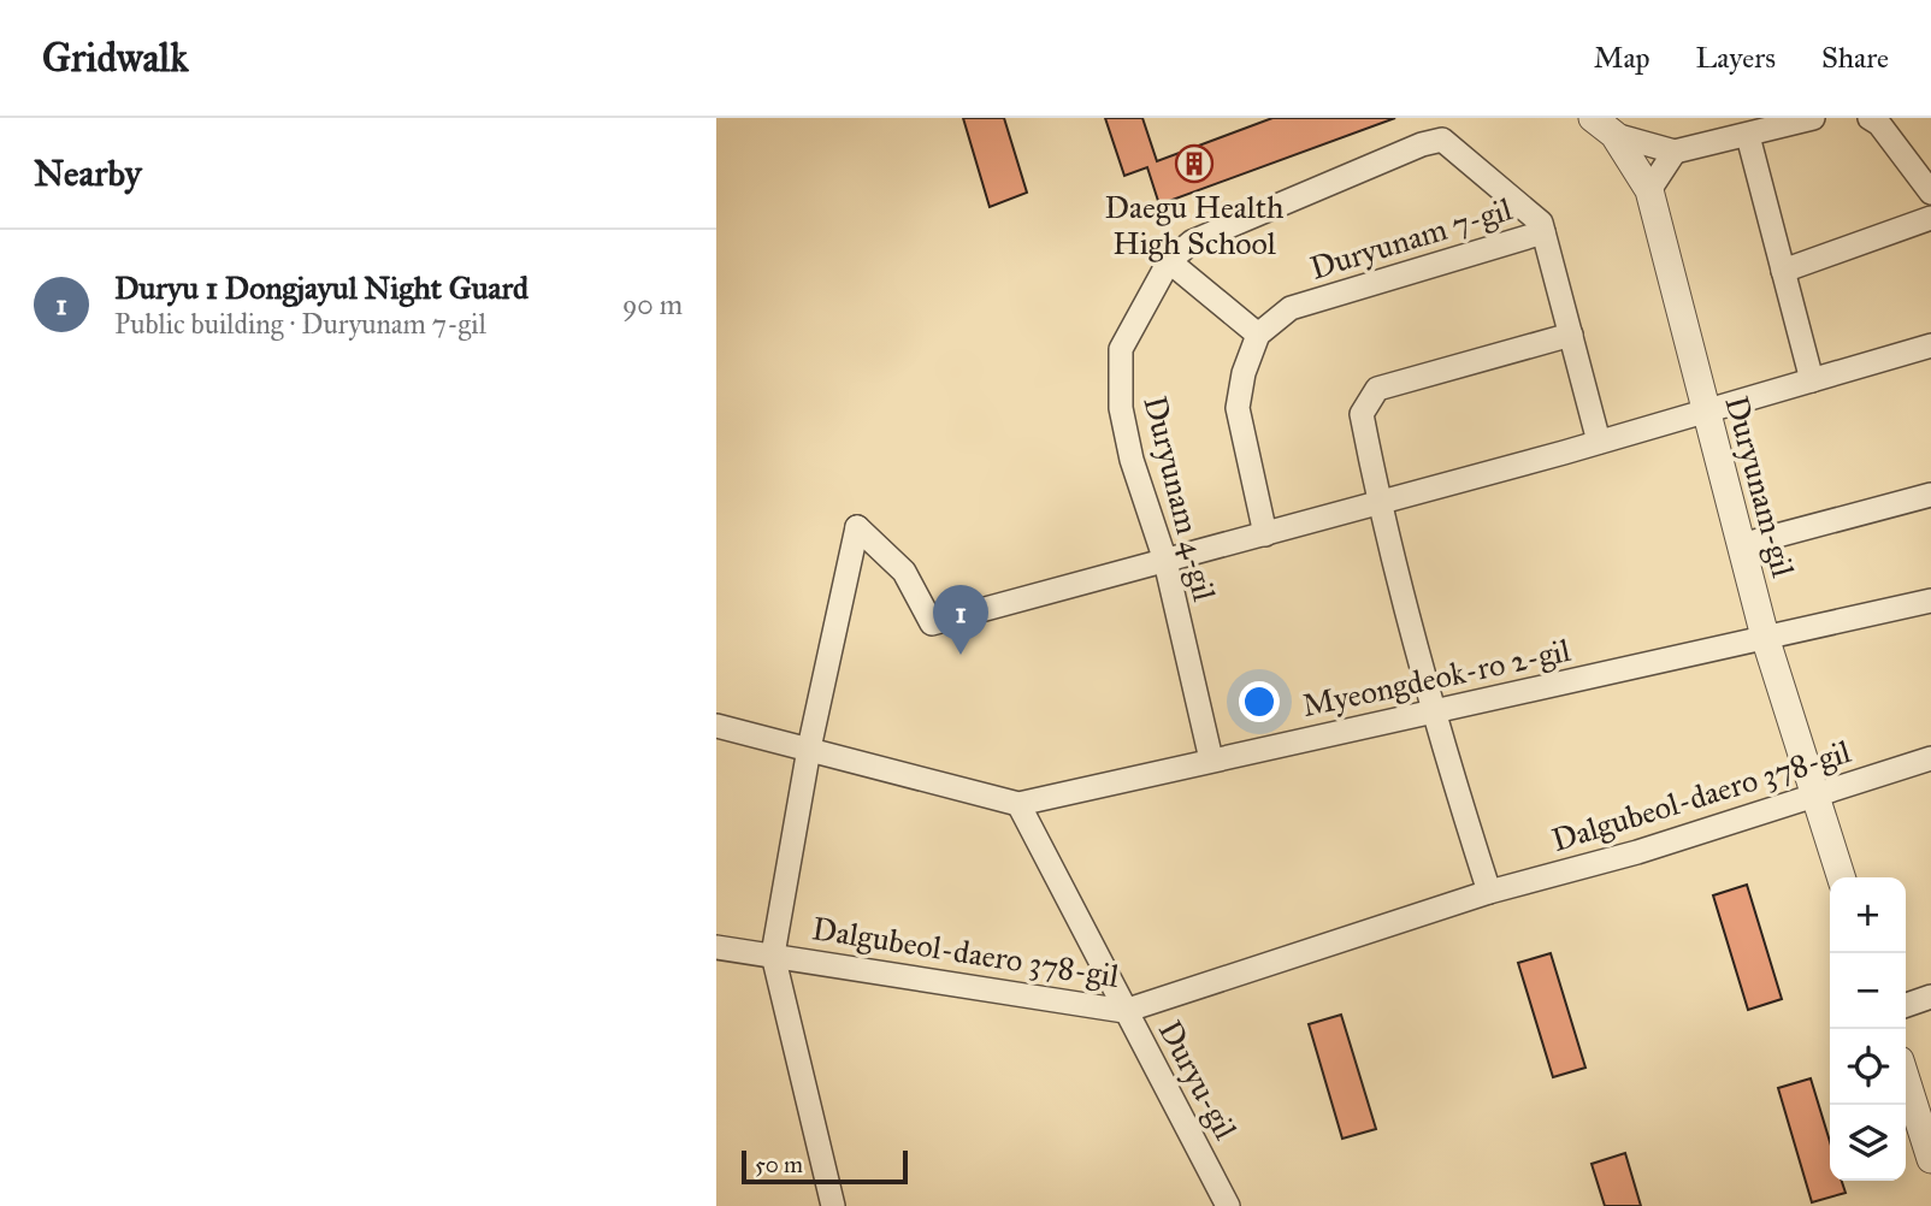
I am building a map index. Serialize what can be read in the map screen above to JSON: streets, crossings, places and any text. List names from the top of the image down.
{
  "streets": {
    "street": [
      "Duryunam 7-gil",
      "Duryunam-gil",
      "Duryunam 4-gil",
      "Myeongdeok-ro 2-gil",
      "Dalgubeol-daero 378-gil",
      "Duryu-gil"
    ]
  },
  "crossings": [
    ["Duryunam 7-gil", "Duryunam 4-gil"],
    ["Duryunam-gil", "Myeongdeok-ro 2-gil"],
    ["Duryunam-gil", "Dalgubeol-daero 378-gil"],
    ["Duryunam 4-gil", "Myeongdeok-ro 2-gil"],
    ["Myeongdeok-ro 2-gil", "Duryu-gil"],
    ["Dalgubeol-daero 378-gil", "Duryu-gil"]
  ],
  "places": {
    "building": ["Daegu Health High School"]
  },
  "scale_bar": "50 m",
  "page": {
    "header": "Gridwalk",
    "nav": ["Map", "Layers", "Share"],
    "heading": "Nearby",
    "list": [
      {
        "mark": "1",
        "name": "Duryu 1 Dongjayul Night Guard",
        "note": "Public building · Duryunam 7-gil",
        "value": "90 m"
      }
    ],
    "pins": "1",
    "map_buttons": ["+", "−"],
    "scale": "50 m"
  }
}
